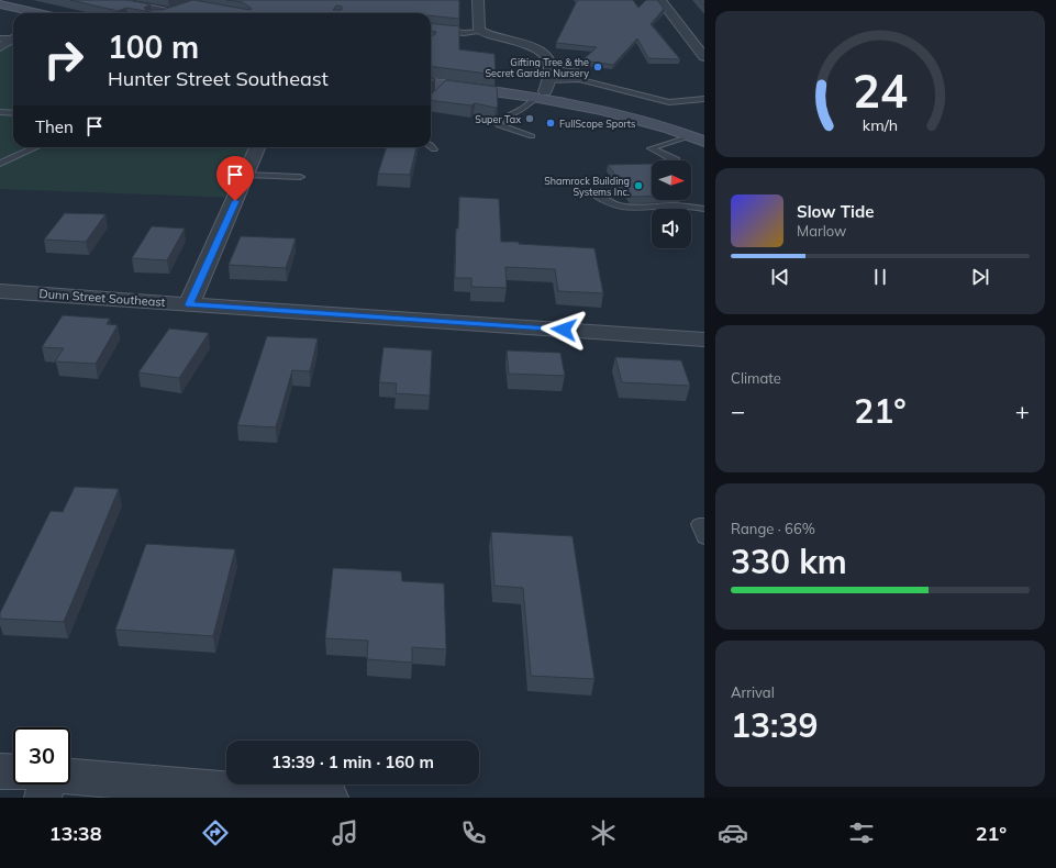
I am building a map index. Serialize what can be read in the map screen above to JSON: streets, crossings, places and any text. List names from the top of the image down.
{
  "streets": {
    "street": ["Dunn Street Southeast"]
  },
  "places": [
    "Gifting Tree & the Secret Garden Nursery",
    "Super Tax",
    "FullScope Sports",
    "Shamrock Building Systems Inc."
  ],
  "north": "right",
  "page": {
    "turn": ["100 m", "Hunter Street Southeast"],
    "then": "Then",
    "song": ["Slow Tide", "Marlow"],
    "tile": [
      "Climate",
      ["Range · 66%", "330 km"],
      ["Arrival", "13:39"]
    ],
    "heat": ["−", "21°", "+"],
    "limit": "30",
    "trip": "13:39 · 1 min · 160 m",
    "tabs": ["13:38", "21°"],
    "gauge": ["24", "km/h"]
  }
}
